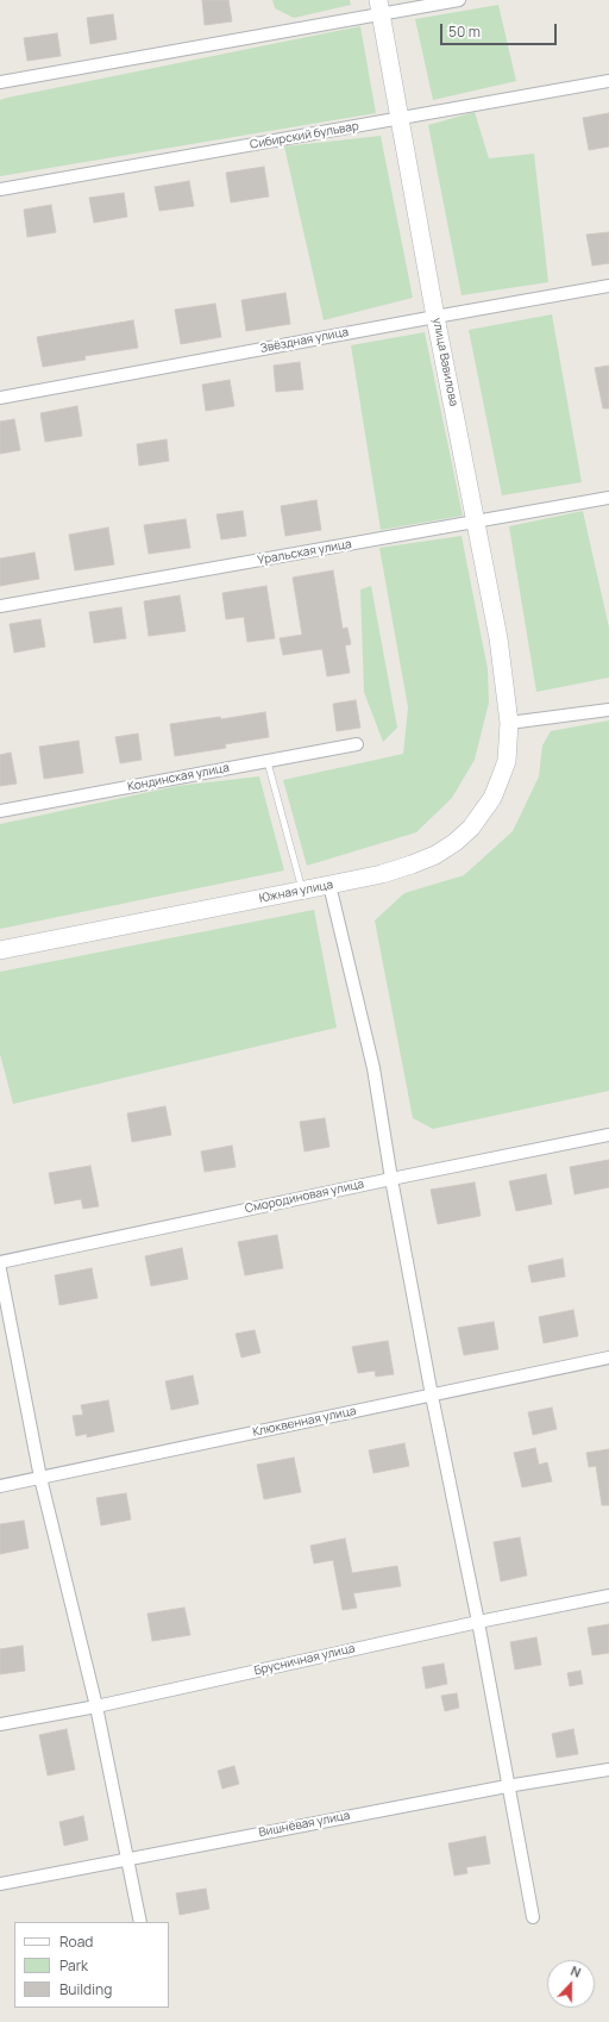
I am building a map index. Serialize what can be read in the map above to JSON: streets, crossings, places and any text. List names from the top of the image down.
{
  "streets": {
    "street": [
      "Сибирский бульвар",
      "Звёздная улица",
      "улица Вавилова",
      "Уральская улица",
      "Кондинская улица",
      "Южная улица",
      "Смородиновая улица",
      "Клюквенная улица",
      "Брусничная улица",
      "Вишнёвая улица"
    ]
  },
  "crossings": [
    ["Сибирский бульвар", "улица Вавилова"],
    ["Звёздная улица", "улица Вавилова"],
    ["улица Вавилова", "Уральская улица"],
    ["улица Вавилова", "Южная улица"]
  ],
  "legend": ["Road", "Park", "Building"],
  "scale_bar": "50 m",
  "north": "top"
}
